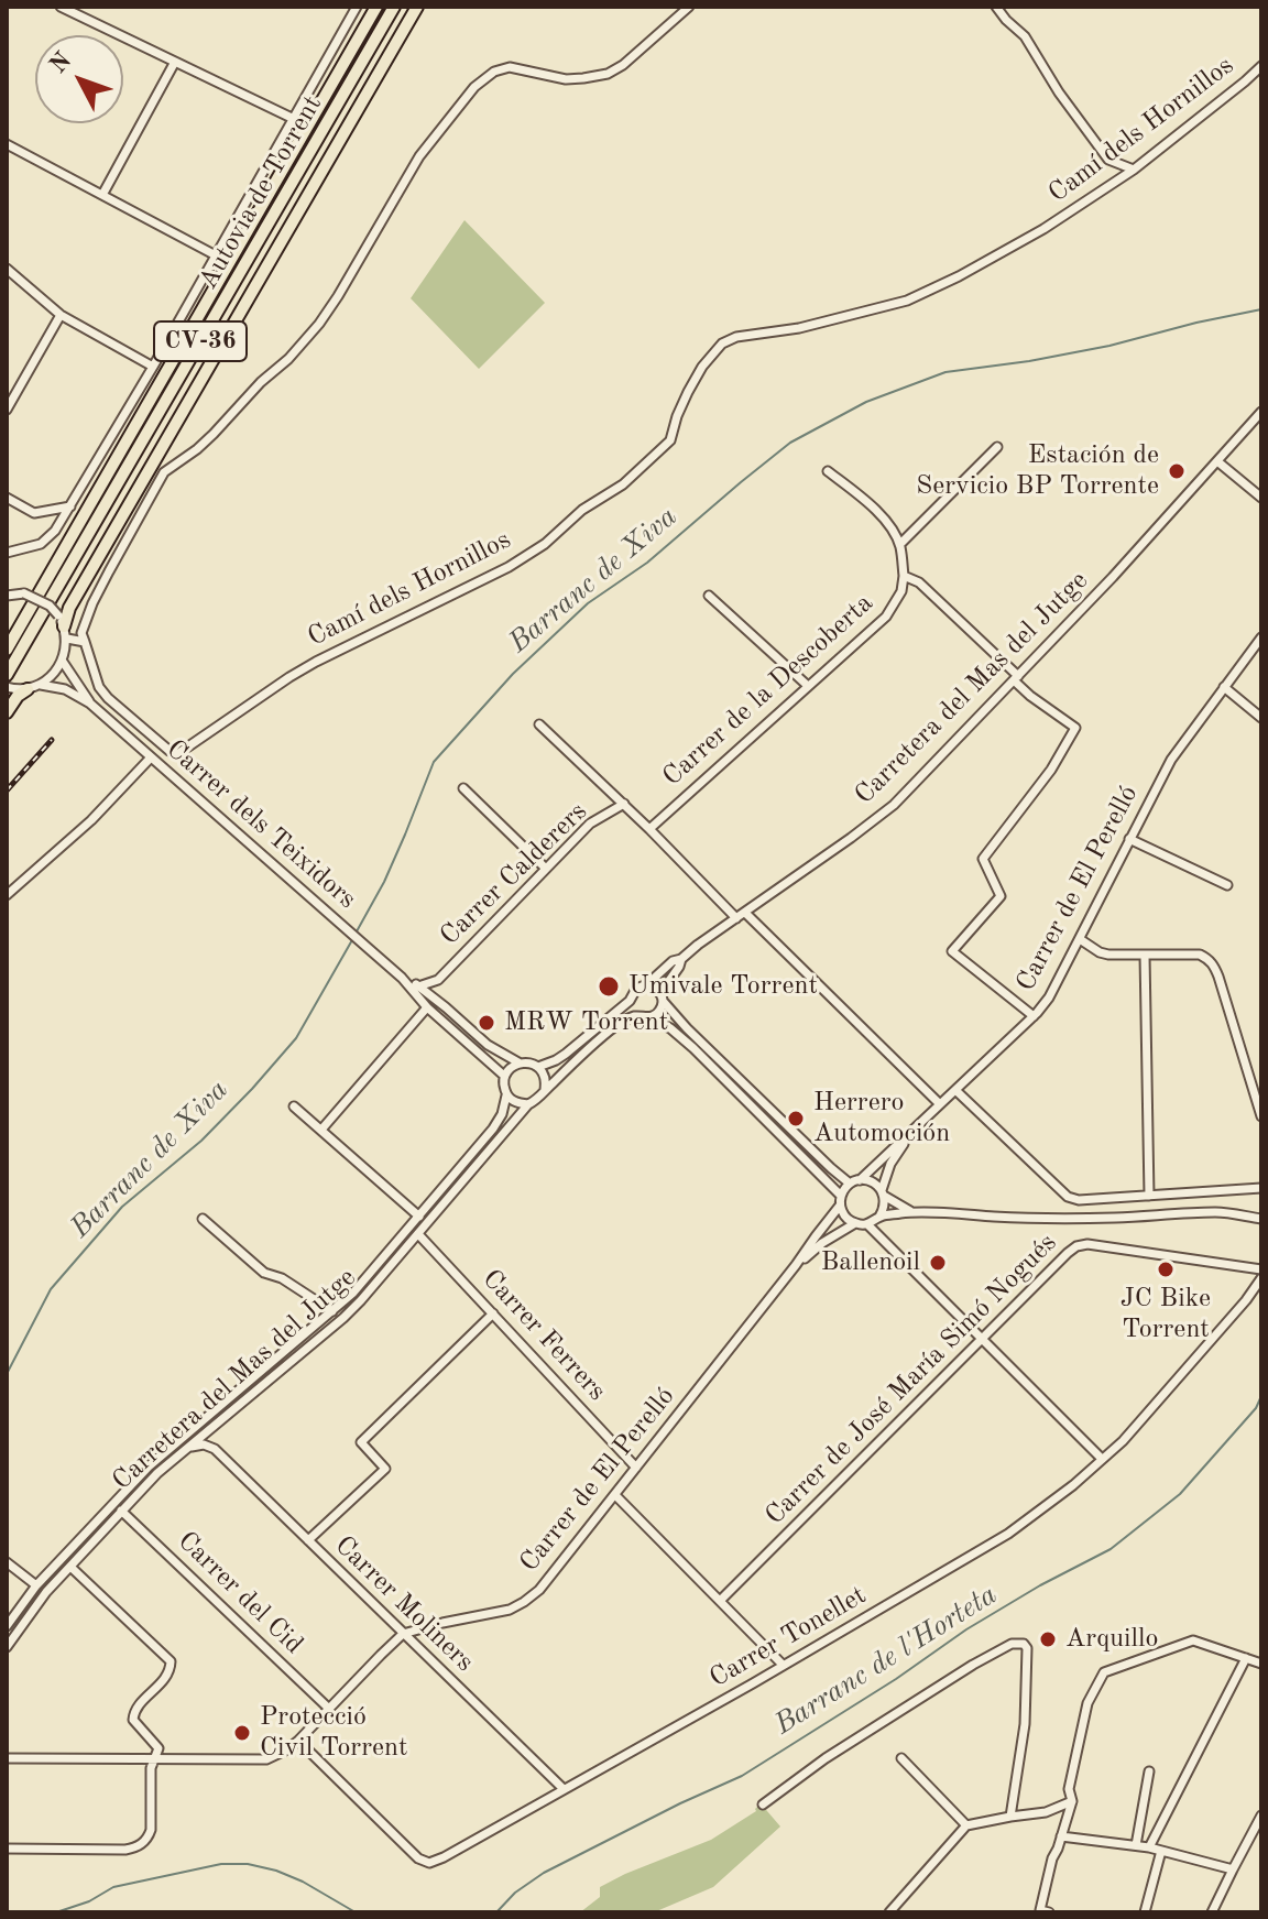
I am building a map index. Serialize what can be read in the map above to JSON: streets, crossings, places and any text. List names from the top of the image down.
{
  "streets": {
    "highway": ["Autovia de Torrent", "CV-36"],
    "street": [
      "Camí dels Hornillos",
      "Carretera del Mas del Jutge",
      "Carrer de la Descoberta",
      "Carrer dels Teixidors",
      "Carrer Calderers",
      "Carrer de El Perelló",
      "Carrer Ferrers",
      "Carrer de José María Simó Nogués",
      "Carrer del Cid",
      "Carrer Moliners",
      "Carrer Tonellet"
    ]
  },
  "crossings": [
    ["Carretera del Mas del Jutge", "Carrer dels Teixidors"],
    ["Carretera del Mas del Jutge", "Carrer Ferrers"],
    ["Carretera del Mas del Jutge", "Carrer del Cid"],
    ["Carrer dels Teixidors", "Carrer Calderers"],
    ["Carrer de El Perelló", "Carrer Ferrers"],
    ["Carrer de El Perelló", "Carrer Moliners"],
    ["Carrer Moliners", "Carrer Tonellet"]
  ],
  "water": ["Barranc de Xiva", "Barranc de l'Horteta"],
  "places": [
    "Estación de Servicio BP Torrente",
    "Umivale Torrent",
    "MRW Torrent",
    "Herrero Automoción",
    "Ballenoil",
    "JC Bike Torrent",
    "Arquillo",
    "Protecció Civil Torrent"
  ],
  "north": "top left"
}
